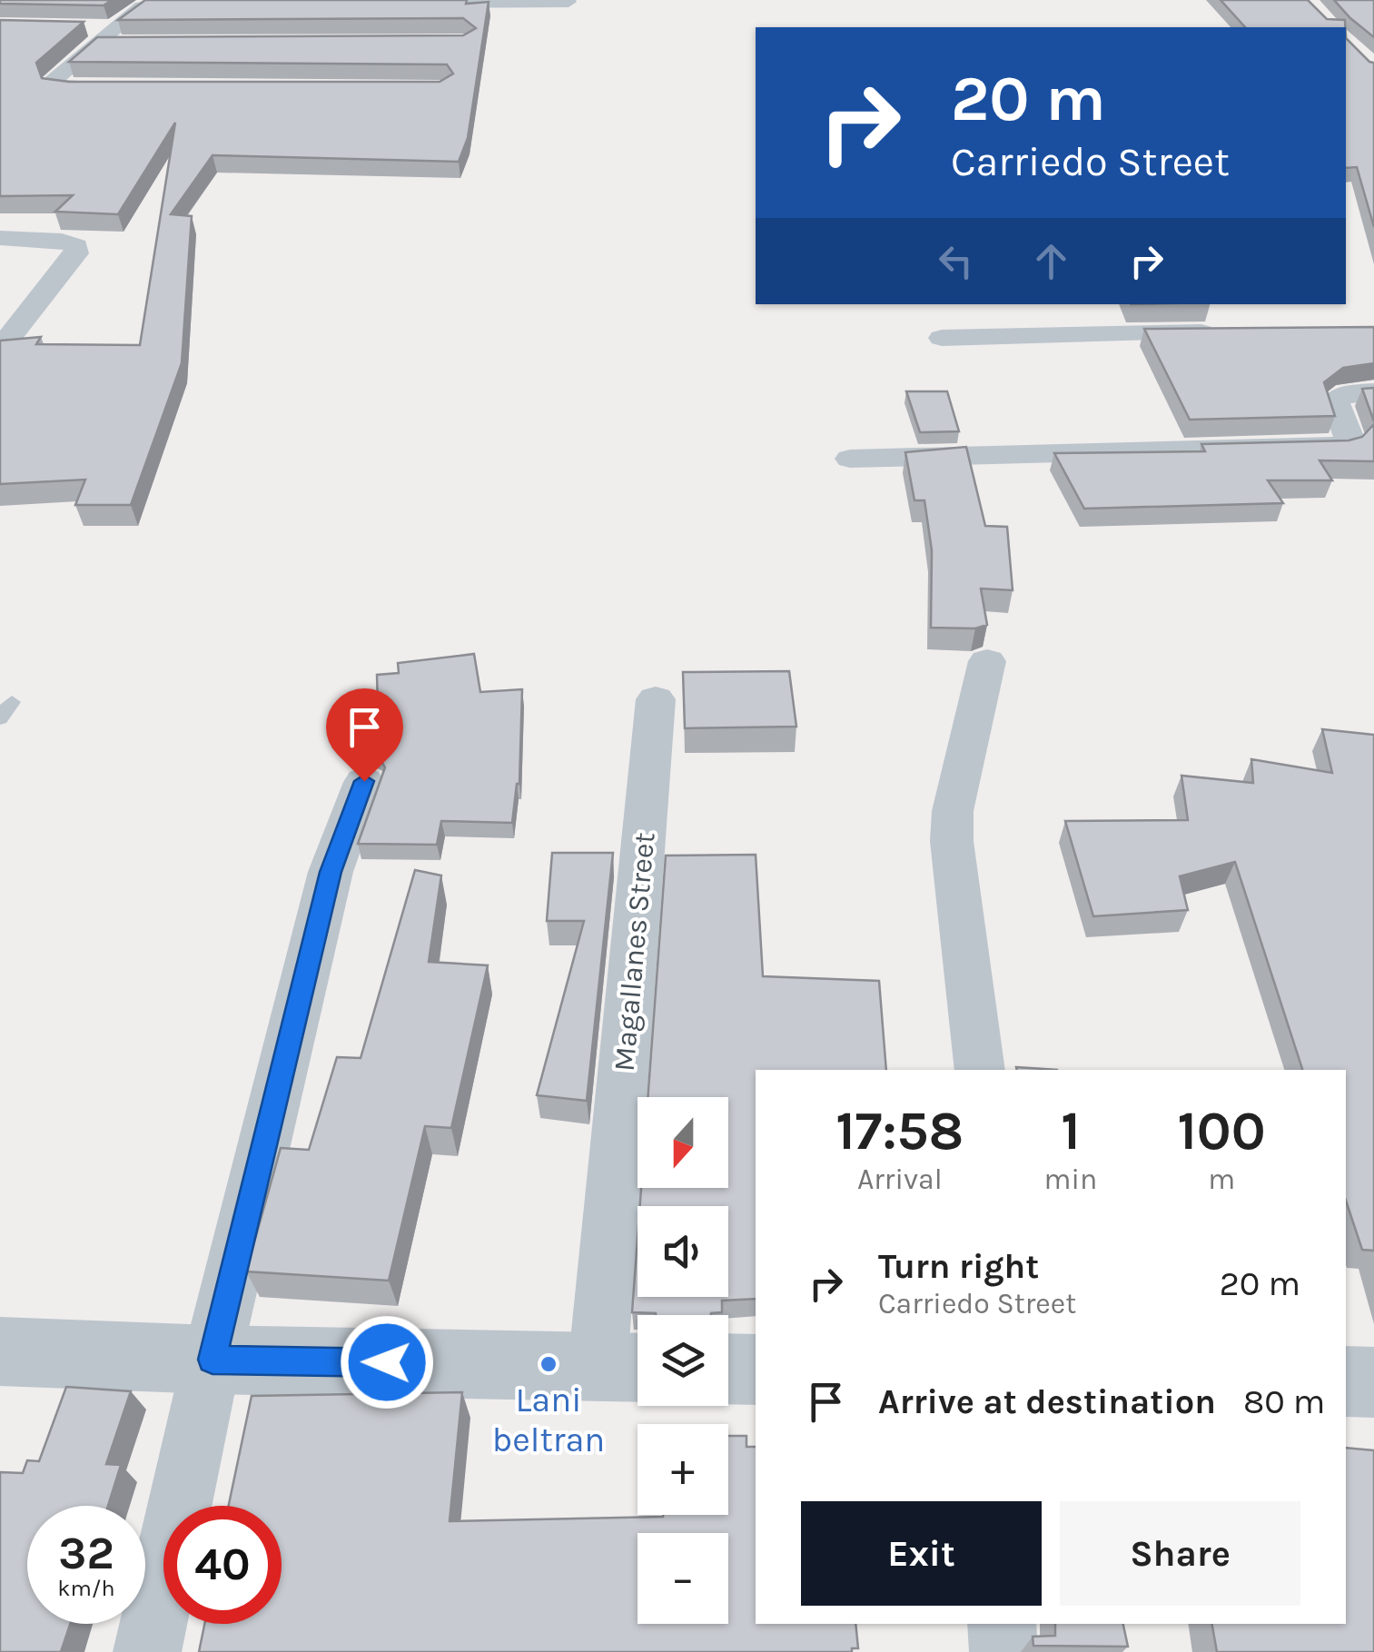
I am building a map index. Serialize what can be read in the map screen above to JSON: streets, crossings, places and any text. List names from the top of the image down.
{
  "streets": {
    "street": ["Magallanes Street"]
  },
  "places": ["Lani beltran"],
  "north": "bottom",
  "page": {
    "turn": ["20 m", "Carriedo Street"],
    "eta": [
      "17:58",
      "Arrival",
      "1",
      "min",
      "100",
      "m"
    ],
    "map_buttons": ["+", "−"],
    "list": [
      {
        "name": "Turn right",
        "note": "Carriedo Street",
        "value": "20 m"
      },
      {
        "name": "Arrive at destination",
        "value": "80 m"
      }
    ],
    "buttons": ["Exit", "Share"],
    "speed": "32 km/h",
    "limit": "40"
  }
}
